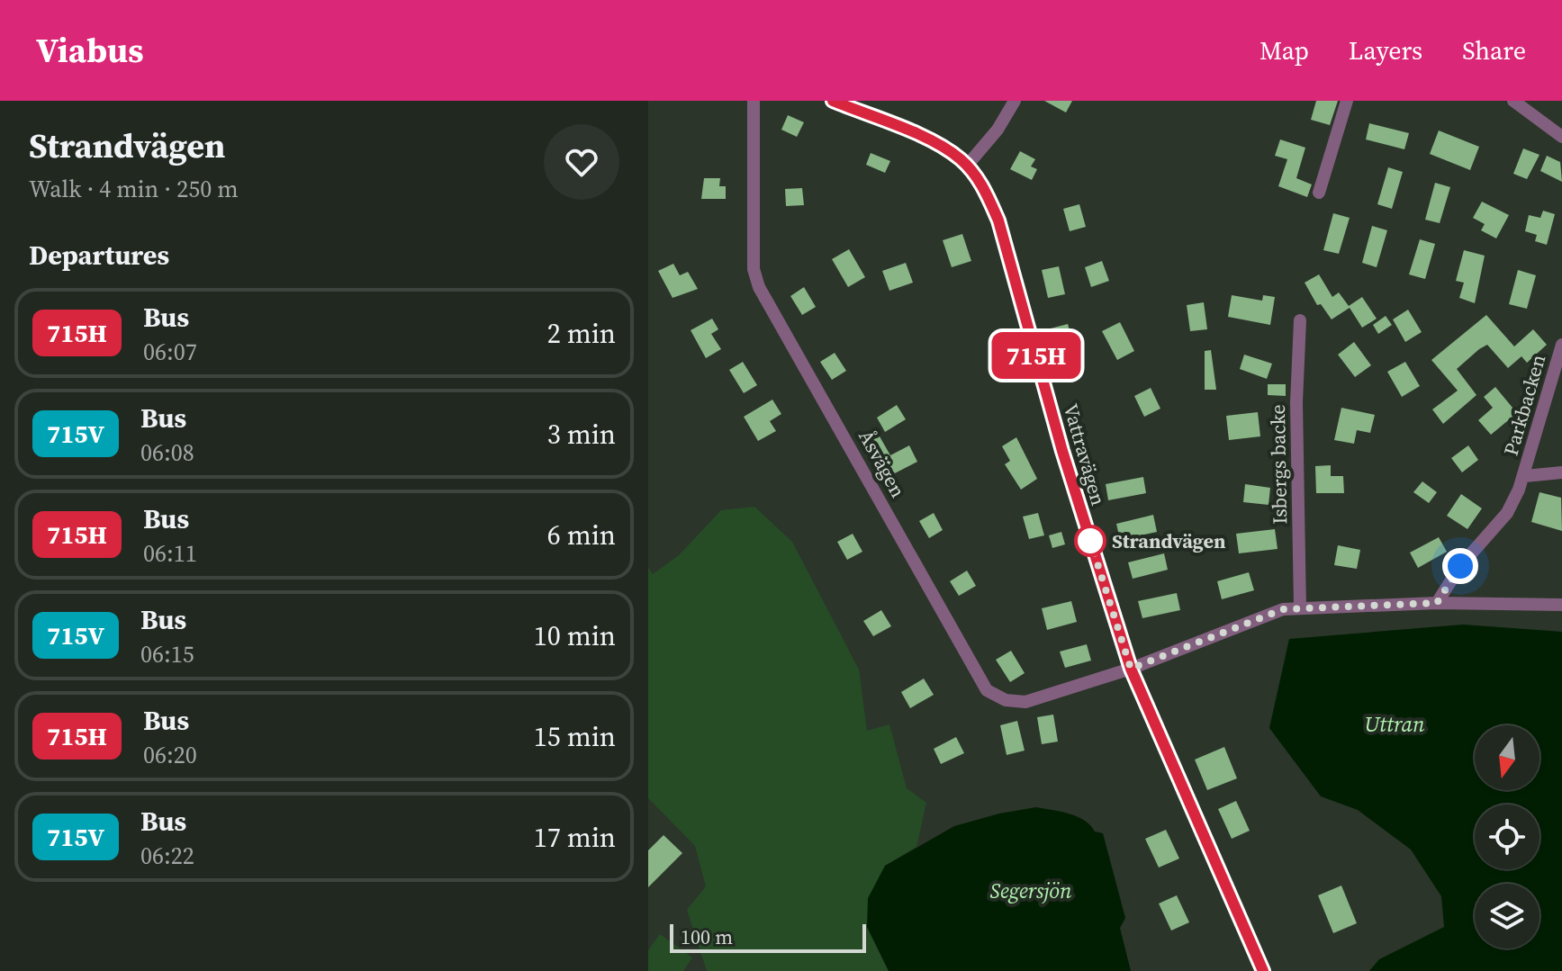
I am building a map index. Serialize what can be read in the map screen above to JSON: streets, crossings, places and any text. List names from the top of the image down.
{
  "streets": {
    "street": [
      "Parkbacken",
      "Vattravägen",
      "Åsvägen",
      "Isbergs backe"
    ]
  },
  "crossings": [
    ["Vattravägen", "Åsvägen"]
  ],
  "water": ["Uttran", "Segersjön"],
  "places": ["Strandvägen"],
  "lines": ["bus line 715H"],
  "scale_bar": "100 m",
  "north": "bottom",
  "page": {
    "header": "Viabus",
    "nav": ["Map", "Layers", "Share"],
    "heading": [
      ["Strandvägen", "Walk · 4 min · 250 m"],
      "Departures"
    ],
    "on_map": "715H",
    "list": [
      {
        "mark": "715H",
        "name": "Bus",
        "note": "06:07",
        "value": "2 min"
      },
      {
        "mark": "715V",
        "name": "Bus",
        "note": "06:08",
        "value": "3 min"
      },
      {
        "mark": "715H",
        "name": "Bus",
        "note": "06:11",
        "value": "6 min"
      },
      {
        "mark": "715V",
        "name": "Bus",
        "note": "06:15",
        "value": "10 min"
      },
      {
        "mark": "715H",
        "name": "Bus",
        "note": "06:20",
        "value": "15 min"
      },
      {
        "mark": "715V",
        "name": "Bus",
        "note": "06:22",
        "value": "17 min"
      }
    ],
    "scale": "100 m"
  }
}
